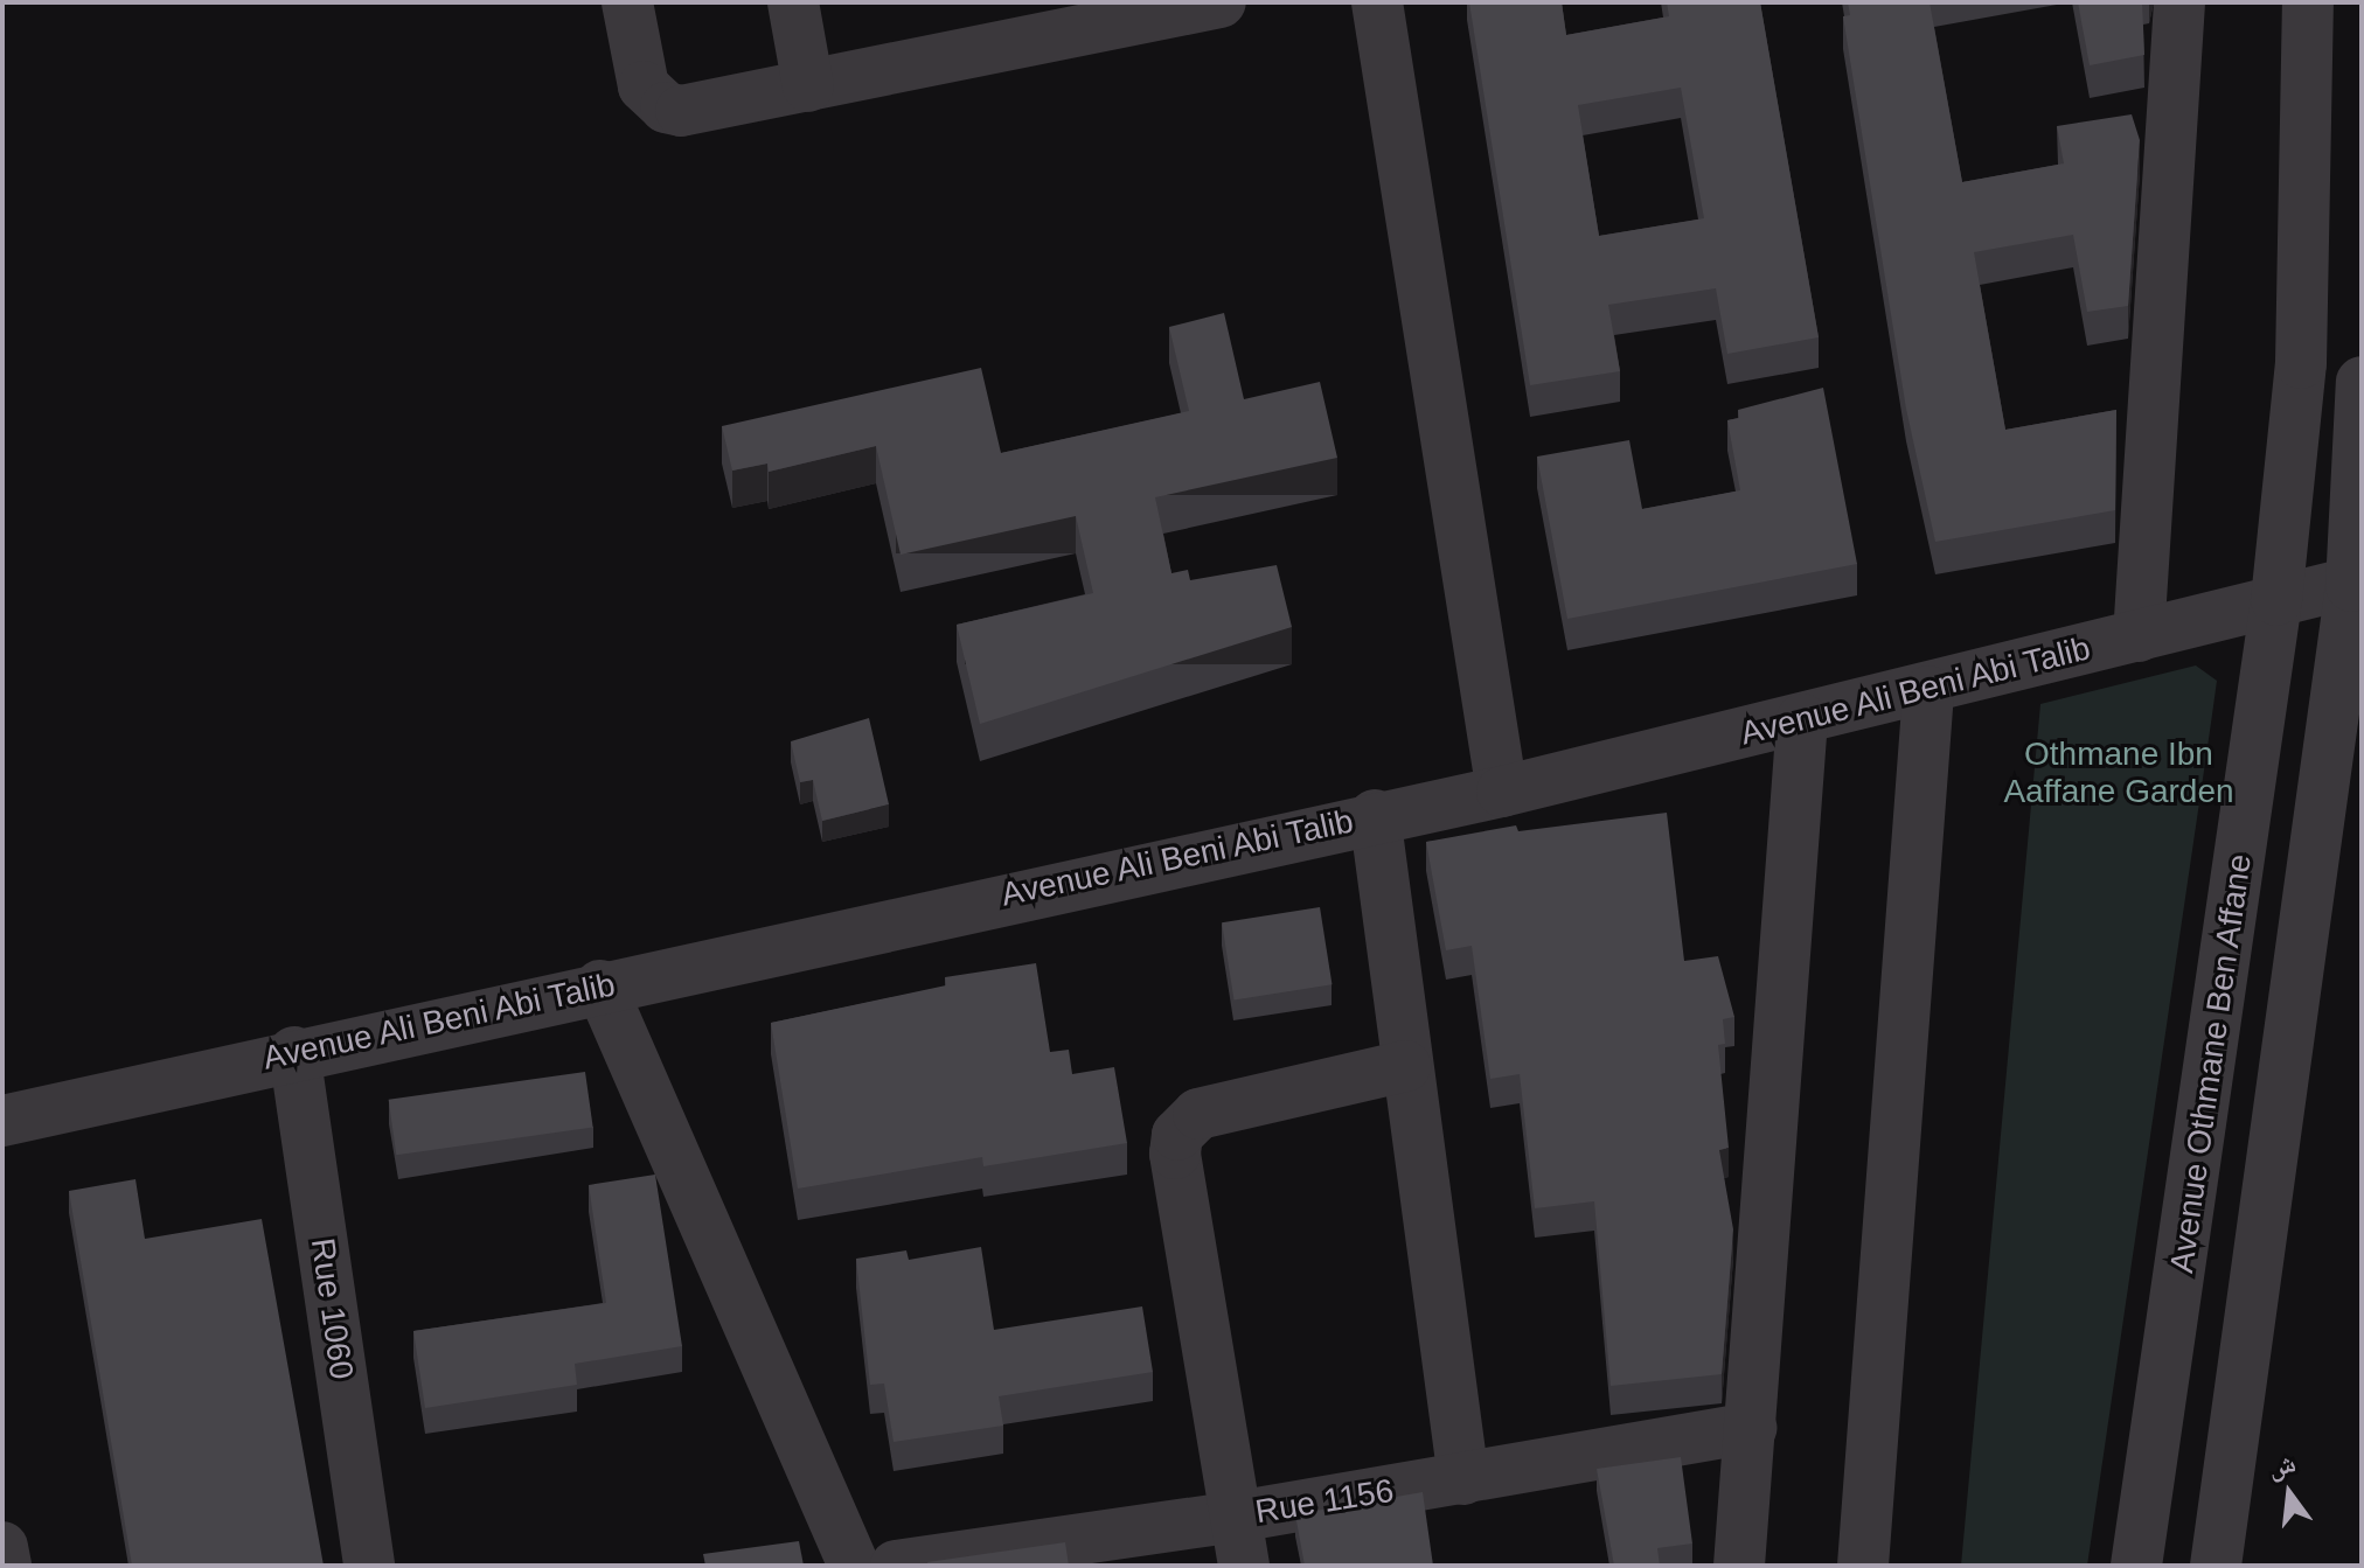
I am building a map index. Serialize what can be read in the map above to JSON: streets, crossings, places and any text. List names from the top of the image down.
{
  "streets": {
    "street": [
      "Avenue Ali Beni Abi Talib",
      "Avenue Othmane Ben Affane",
      "Rue 1060",
      "Rue 1156"
    ]
  },
  "crossings": [
    ["Avenue Ali Beni Abi Talib", "Avenue Othmane Ben Affane"],
    ["Avenue Ali Beni Abi Talib", "Rue 1060"]
  ],
  "parks": ["Othmane Ibn Aaffane Garden"],
  "north": "top"
}
